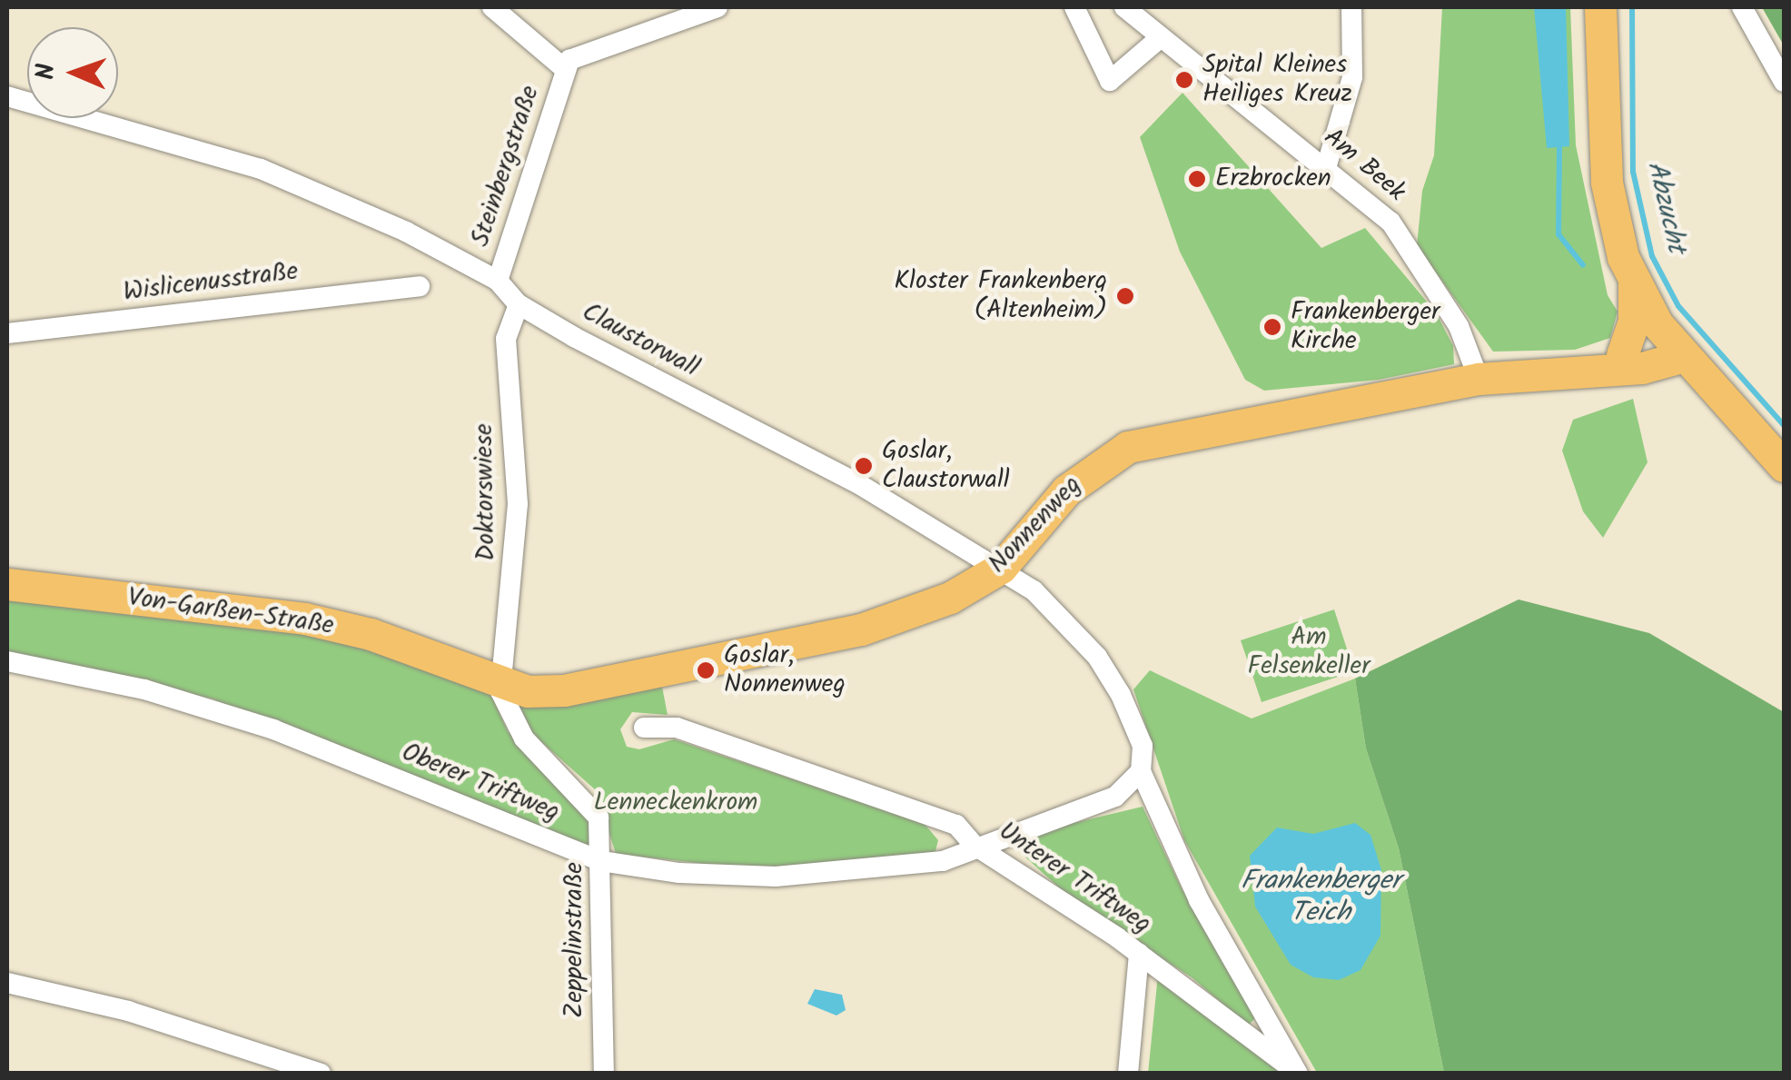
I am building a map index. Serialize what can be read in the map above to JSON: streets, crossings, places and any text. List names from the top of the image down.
{
  "streets": {
    "main road": ["Nonnenweg", "Von-Garßen-Straße"],
    "street": [
      "Am Beek",
      "Steinbergstraße",
      "Wislicenusstraße",
      "Claustorwall",
      "Doktorswiese",
      "Oberer Triftweg",
      "Unterer Triftweg",
      "Zeppelinstraße"
    ]
  },
  "crossings": [
    ["Am Beek", "Nonnenweg"],
    ["Steinbergstraße", "Claustorwall"],
    ["Claustorwall", "Doktorswiese"],
    ["Claustorwall", "Nonnenweg"],
    ["Claustorwall", "Oberer Triftweg"],
    ["Claustorwall", "Unterer Triftweg"],
    ["Doktorswiese", "Nonnenweg"],
    ["Doktorswiese", "Von-Garßen-Straße"],
    ["Doktorswiese", "Zeppelinstraße"],
    ["Nonnenweg", "Von-Garßen-Straße"],
    ["Nonnenweg", "Zeppelinstraße"],
    ["Von-Garßen-Straße", "Zeppelinstraße"],
    ["Oberer Triftweg", "Unterer Triftweg"],
    ["Oberer Triftweg", "Zeppelinstraße"]
  ],
  "water": ["Abzucht", "Frankenberger Teich"],
  "parks": ["Am Felsenkeller", "Lenneckenkrom"],
  "places": [
    "Spital Kleines Heiliges Kreuz",
    "Erzbrocken",
    "Kloster Frankenberg (Altenheim)",
    "Frankenberger Kirche",
    "Goslar, Claustorwall",
    "Goslar, Nonnenweg"
  ],
  "north": "left"
}
